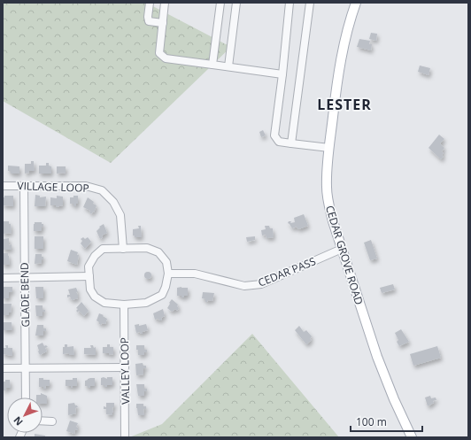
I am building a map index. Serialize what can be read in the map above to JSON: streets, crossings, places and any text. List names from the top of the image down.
{
  "streets": {
    "main road": ["CEDAR GROVE ROAD"],
    "street": [
      "VILLAGE LOOP",
      "CEDAR PASS",
      "GLADE BEND",
      "VALLEY LOOP"
    ]
  },
  "crossings": [
    ["VILLAGE LOOP", "CEDAR PASS"],
    ["VILLAGE LOOP", "GLADE BEND"],
    ["VILLAGE LOOP", "VALLEY LOOP"],
    ["CEDAR GROVE ROAD", "CEDAR PASS"],
    ["CEDAR PASS", "VALLEY LOOP"]
  ],
  "districts": ["LESTER"],
  "scale_bar": "100 m",
  "north": "bottom left"
}
